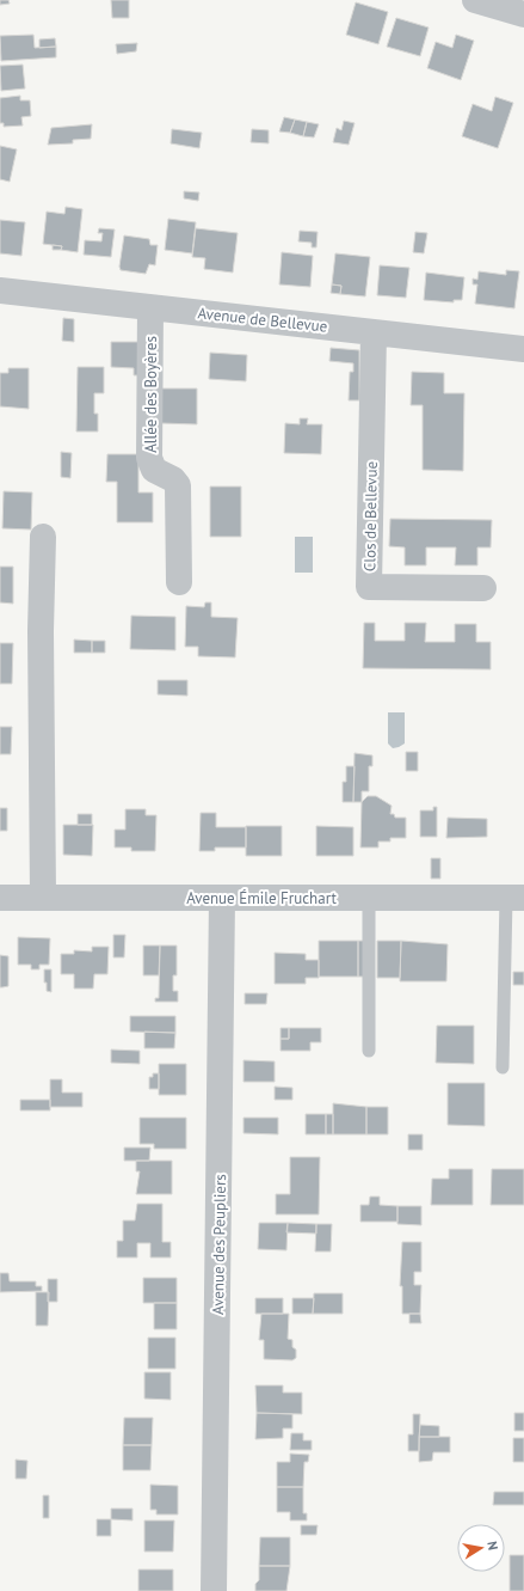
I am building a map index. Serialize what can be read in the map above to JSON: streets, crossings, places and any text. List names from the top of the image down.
{
  "streets": {
    "street": [
      "Avenue de Bellevue",
      "Allée des Boyères",
      "Clos de Bellevue",
      "Avenue Émile Fruchart",
      "Avenue des Peupliers"
    ]
  },
  "crossings": [
    ["Avenue de Bellevue", "Allée des Boyères"],
    ["Avenue de Bellevue", "Clos de Bellevue"],
    ["Avenue Émile Fruchart", "Avenue des Peupliers"]
  ],
  "north": "right"
}
